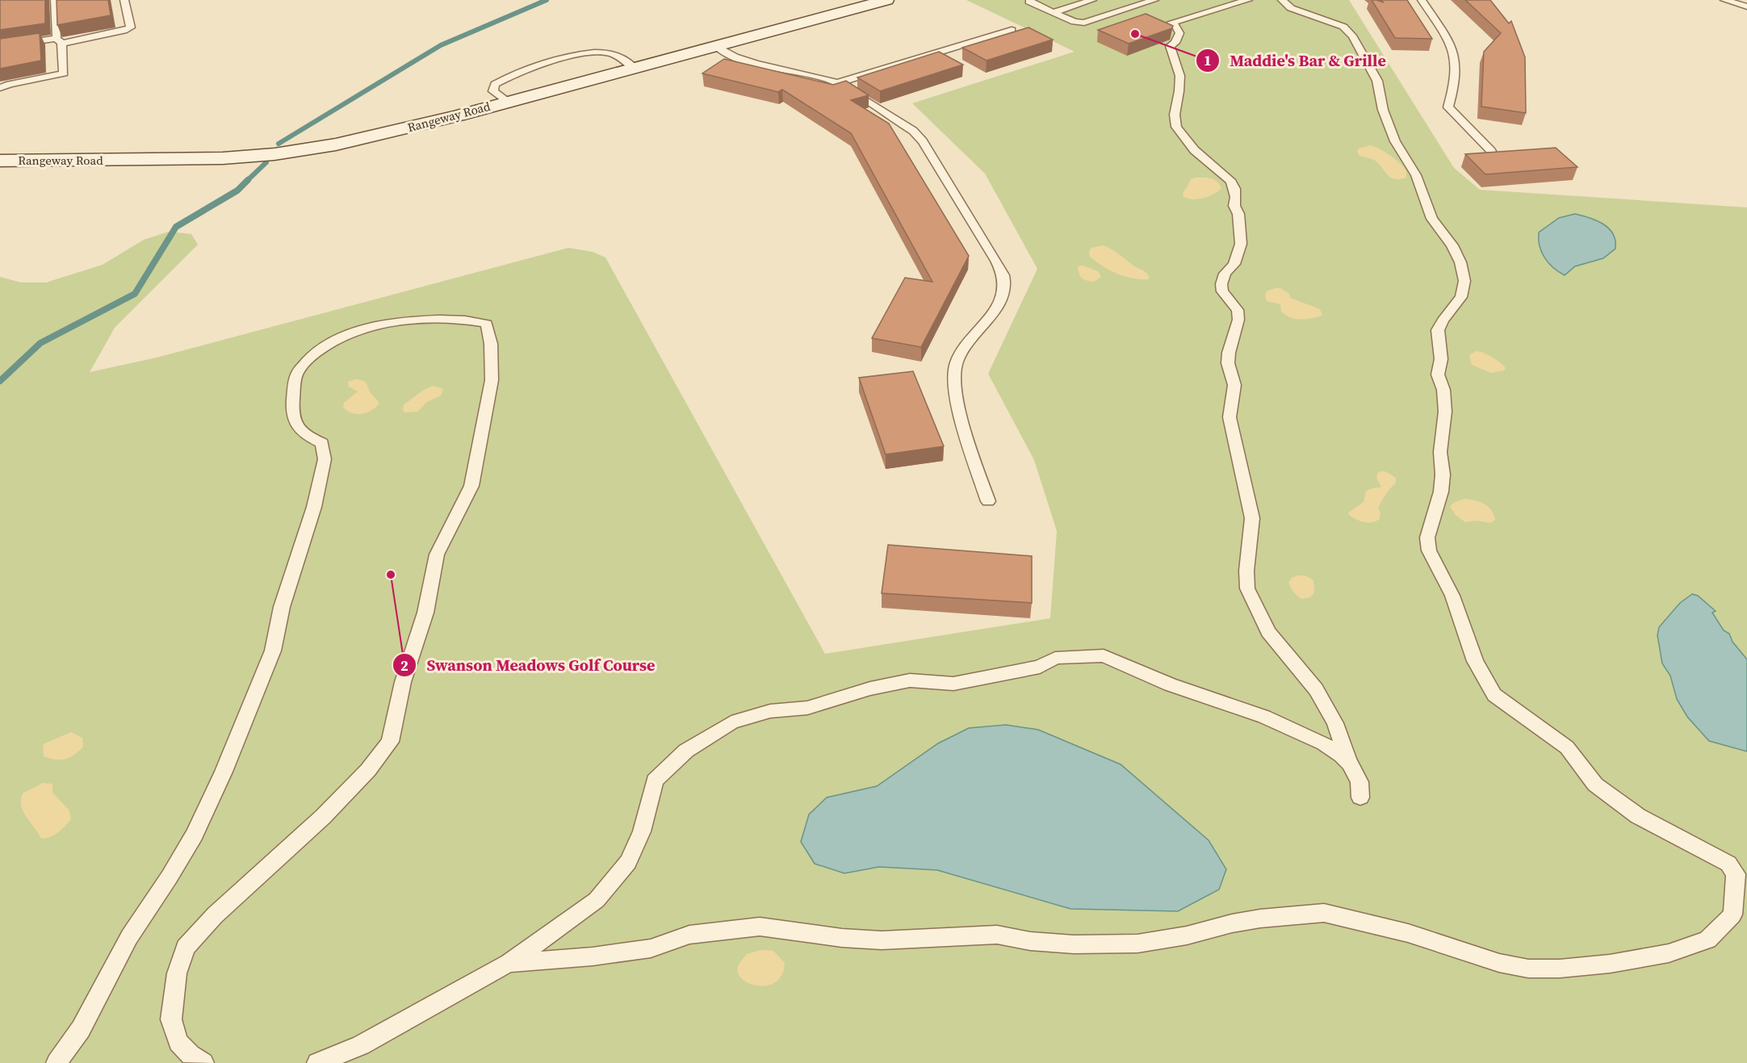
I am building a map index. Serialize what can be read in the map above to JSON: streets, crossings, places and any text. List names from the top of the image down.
{
  "streets": {
    "street": ["Rangeway Road"]
  },
  "places": ["Maddie's Bar & Grille", "Swanson Meadows Golf Course"]
}
